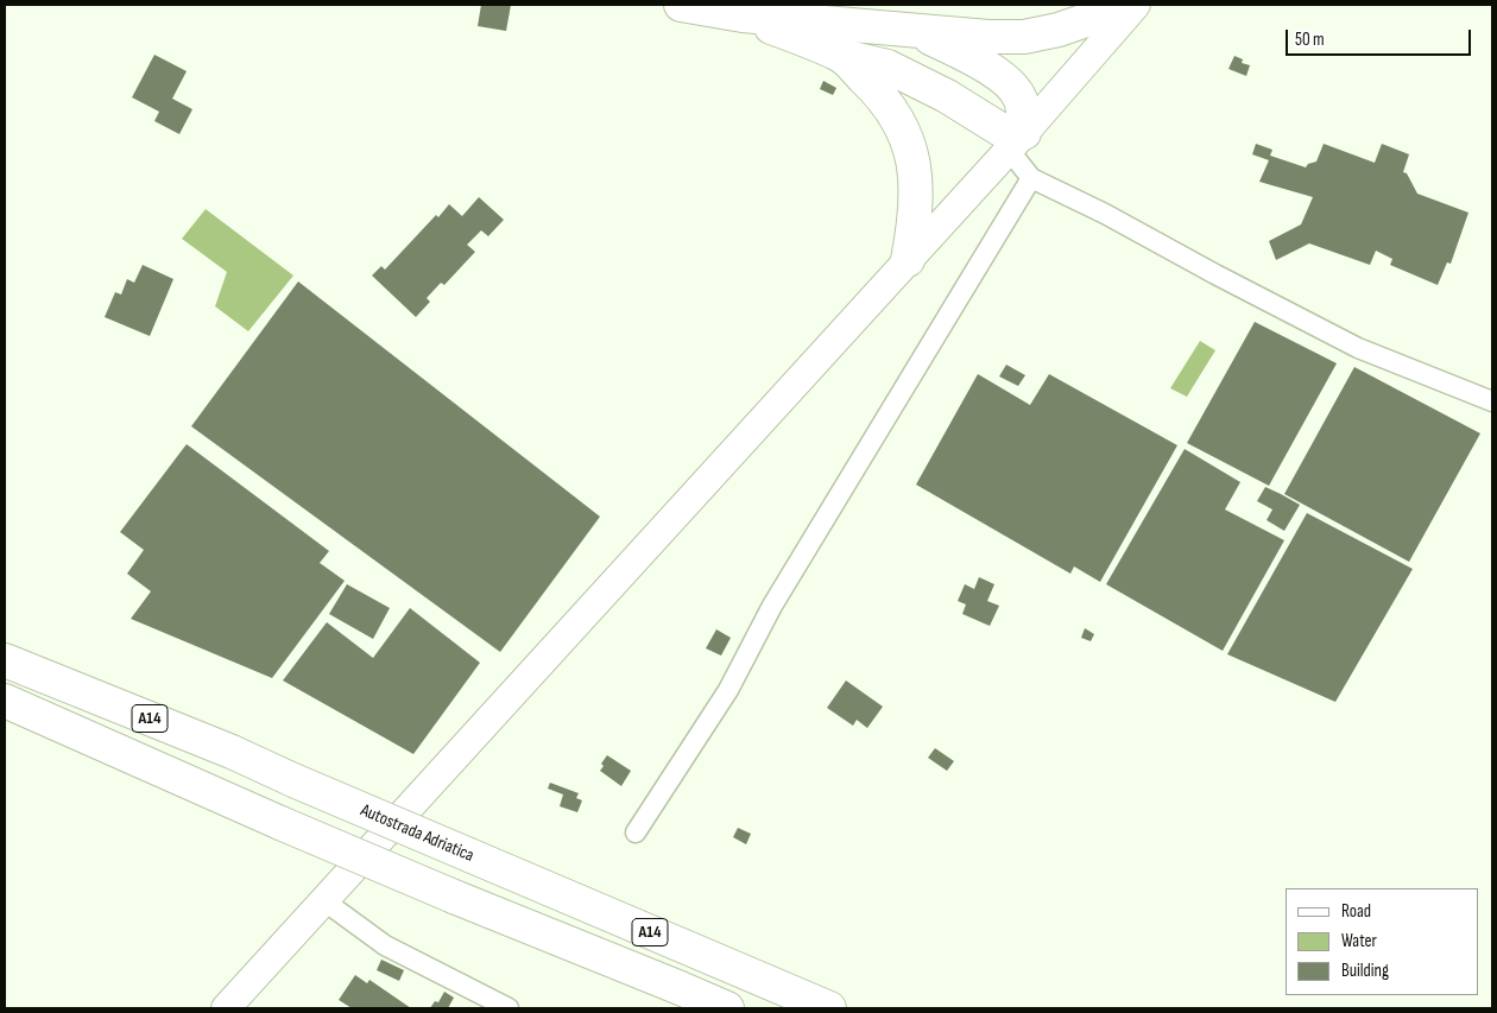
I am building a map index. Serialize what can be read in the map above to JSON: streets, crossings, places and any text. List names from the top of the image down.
{
  "streets": {
    "highway": ["A14", "Autostrada Adriatica"]
  },
  "crossings": [
    ["A14", "Autostrada Adriatica"]
  ],
  "legend": ["Road", "Water", "Building"],
  "scale_bar": "50 m"
}
